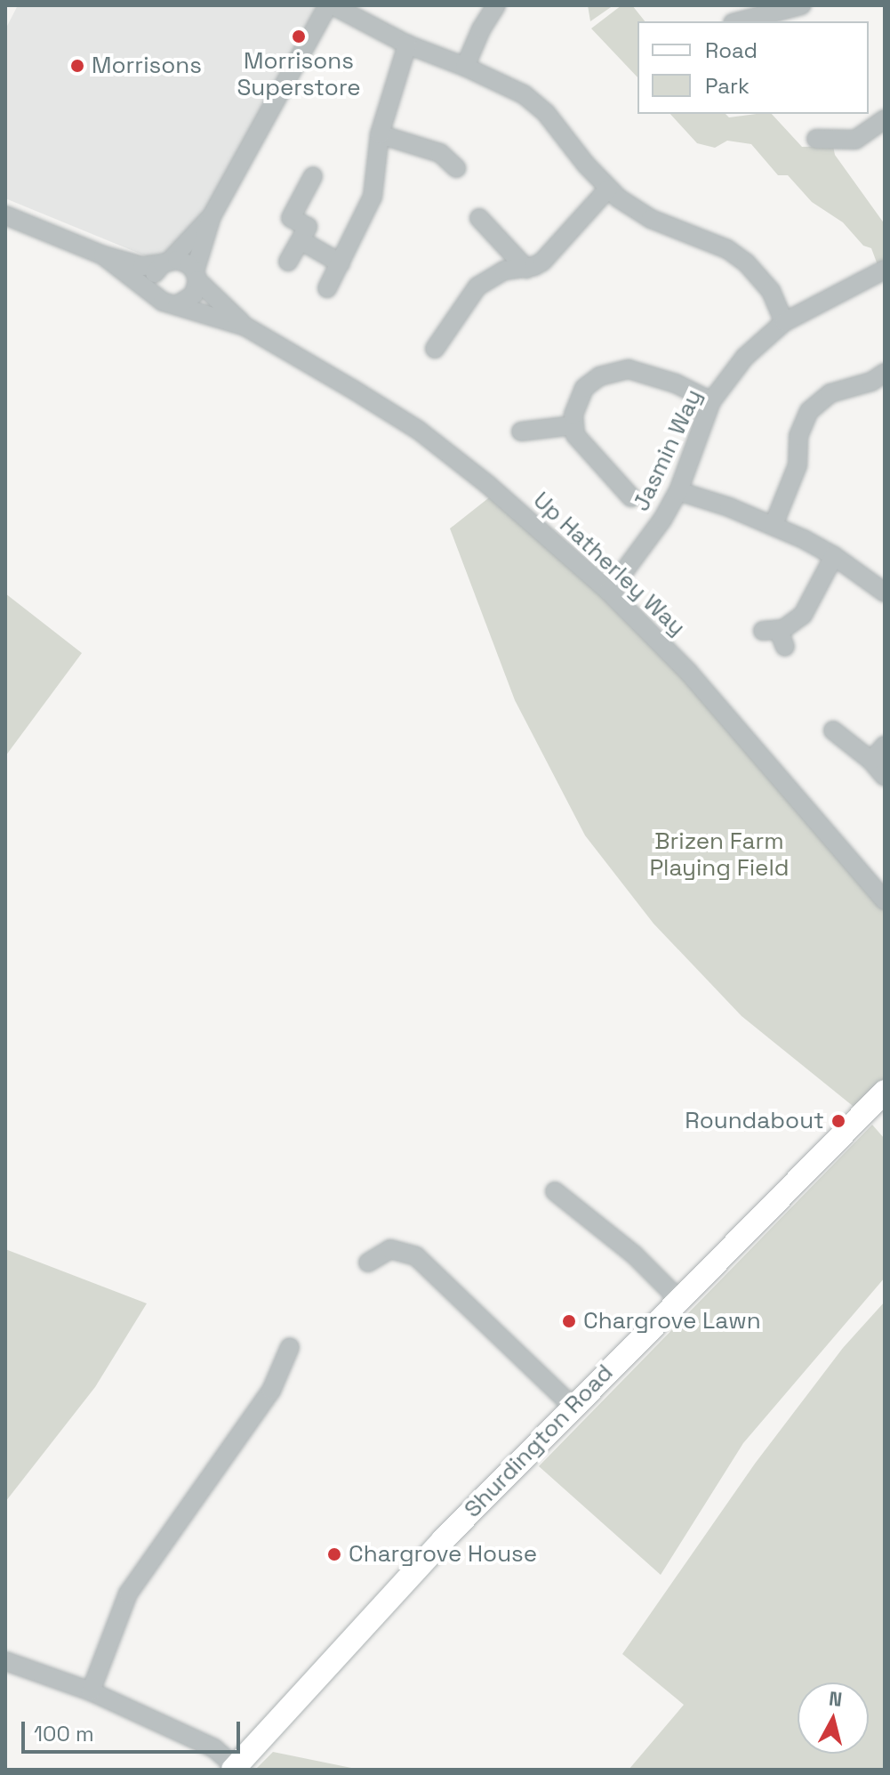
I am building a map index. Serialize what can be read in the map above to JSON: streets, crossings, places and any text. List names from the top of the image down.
{
  "streets": {
    "main road": ["Shurdington Road"],
    "street": ["Jasmin Way", "Up Hatherley Way"]
  },
  "crossings": [
    ["Jasmin Way", "Up Hatherley Way"]
  ],
  "parks": ["Brizen Farm Playing Field"],
  "places": [
    "Morrisons Superstore",
    "Morrisons",
    "Roundabout",
    "Chargrove Lawn",
    "Chargrove House"
  ],
  "legend": ["Road", "Park"],
  "scale_bar": "100 m",
  "north": "top"
}
